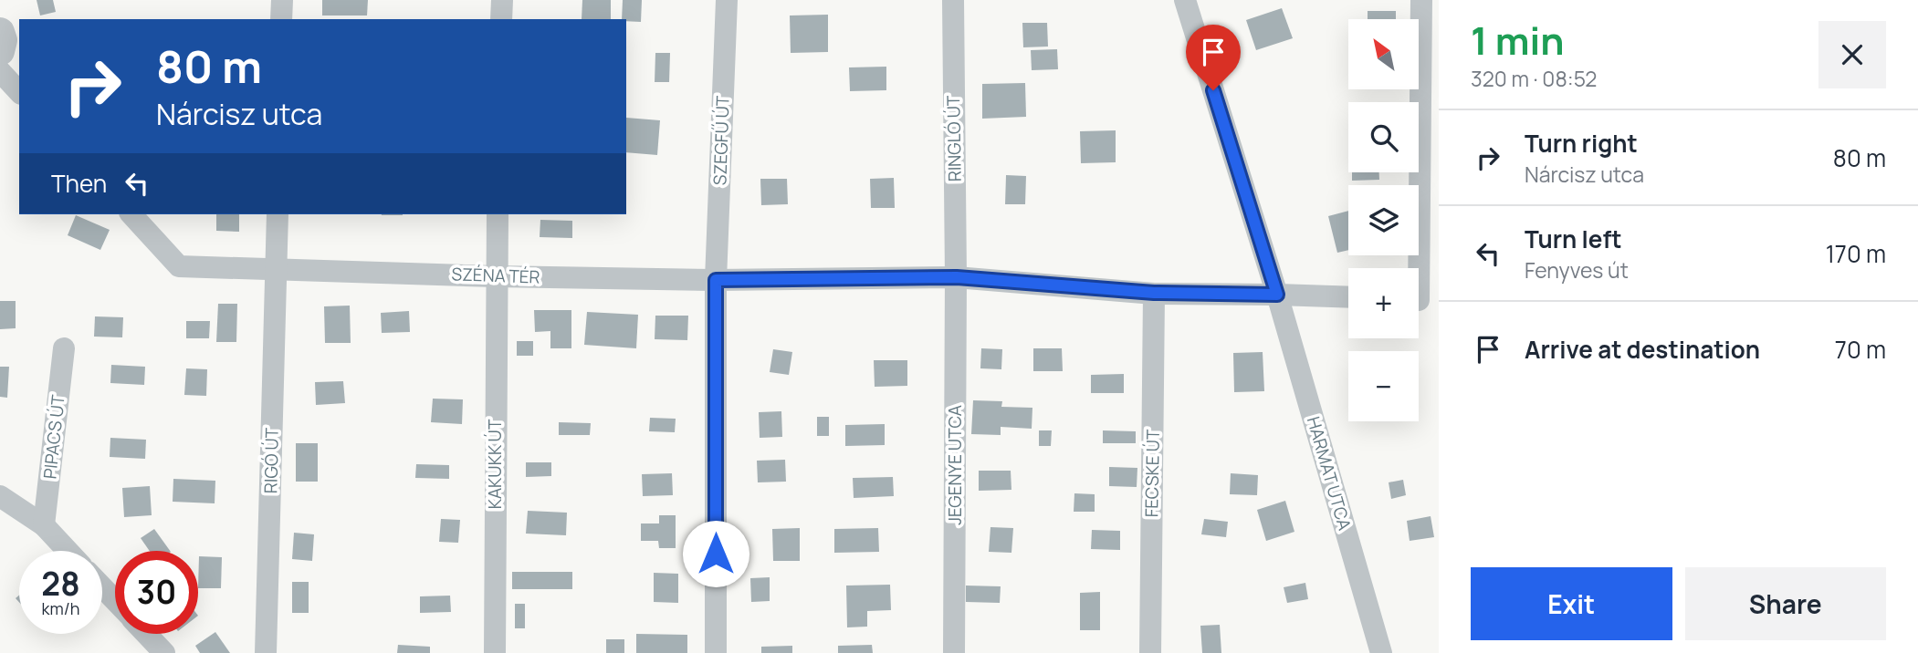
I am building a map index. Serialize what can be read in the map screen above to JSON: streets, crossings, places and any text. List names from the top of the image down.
{
  "streets": {
    "street": [
      "RINGLÓ ÚT",
      "SZEGFŰ ÚT",
      "SZÉNA TÉR",
      "PIPACS ÚT",
      "RIGÓ ÚT",
      "KAKUKK ÚT",
      "JEGENYE UTCA",
      "FECSKE ÚT",
      "HARMAT UTCA"
    ]
  },
  "crossings": [
    ["RINGLÓ ÚT", "SZÉNA TÉR"],
    ["RINGLÓ ÚT", "JEGENYE UTCA"],
    ["SZEGFŰ ÚT", "SZÉNA TÉR"],
    ["SZÉNA TÉR", "RIGÓ ÚT"],
    ["SZÉNA TÉR", "KAKUKK ÚT"],
    ["SZÉNA TÉR", "JEGENYE UTCA"],
    ["SZÉNA TÉR", "FECSKE ÚT"],
    ["SZÉNA TÉR", "HARMAT UTCA"]
  ],
  "north": "top left",
  "page": {
    "heading": ["1 min", "320 m · 08:52"],
    "map_buttons": ["+", "−"],
    "turn": ["80 m", "Nárcisz utca"],
    "list": [
      {
        "name": "Turn right",
        "note": "Nárcisz utca",
        "value": "80 m"
      },
      {
        "name": "Turn left",
        "note": "Fenyves út",
        "value": "170 m"
      },
      {
        "name": "Arrive at destination",
        "value": "70 m"
      }
    ],
    "then": "Then",
    "speed": "28 km/h",
    "limit": "30",
    "buttons": ["Exit", "Share"]
  }
}
